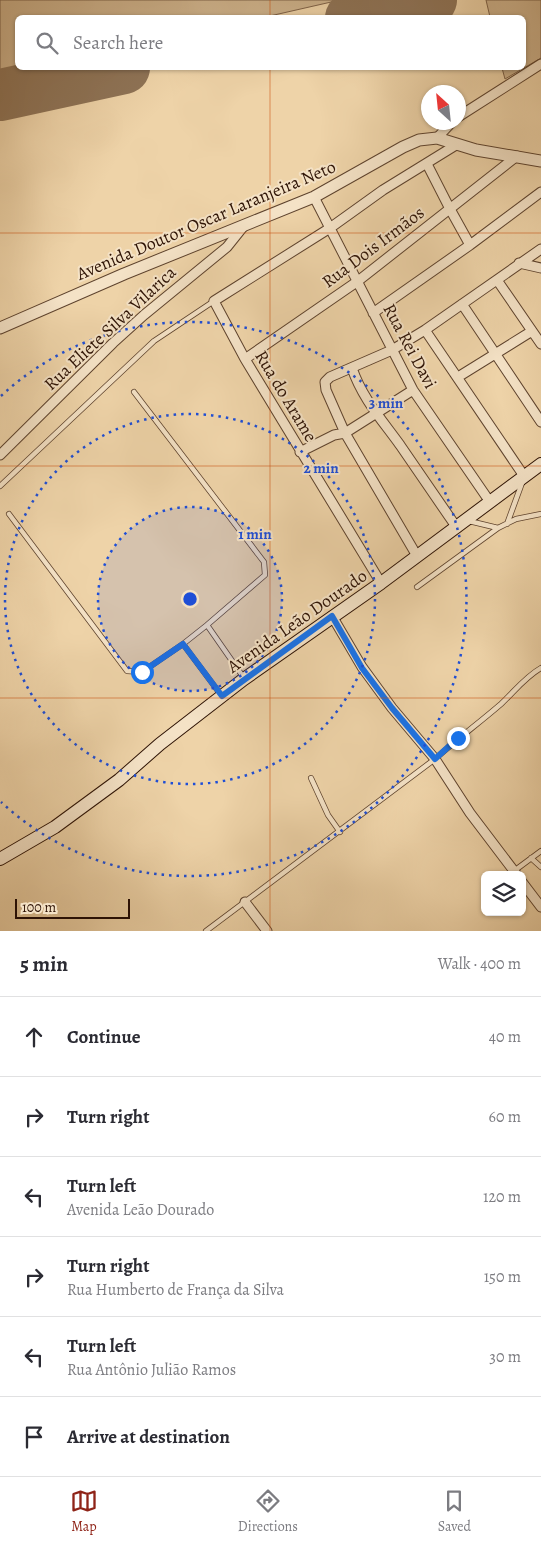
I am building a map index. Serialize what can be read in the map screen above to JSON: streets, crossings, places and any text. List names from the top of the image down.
{
  "streets": {
    "main road": ["Avenida Leão Dourado"],
    "street": [
      "Avenida Doutor Oscar Laranjeira Neto",
      "Rua Dois Irmãos",
      "Rua Eliete Silva Vilarica",
      "Rua Rei Davi",
      "Rua do Arame"
    ]
  },
  "crossings": [
    ["Avenida Doutor Oscar Laranjeira Neto", "Rua Eliete Silva Vilarica"],
    ["Avenida Doutor Oscar Laranjeira Neto", "Rua Rei Davi"],
    ["Rua Dois Irmãos", "Rua Rei Davi"],
    ["Rua Dois Irmãos", "Rua do Arame"],
    ["Rua Rei Davi", "Avenida Leão Dourado"],
    ["Rua do Arame", "Avenida Leão Dourado"]
  ],
  "scale_bar": "100 m",
  "north": "top left",
  "page": {
    "search": "Search here",
    "scale": "100 m",
    "heading": ["5 min", "Walk · 400 m"],
    "list": [
      ["Continue", "40 m"],
      ["Turn right", "60 m"],
      ["Turn left", "Avenida Leão Dourado", "120 m"],
      ["Turn right", "Rua Humberto de França da Silva", "150 m"],
      ["Turn left", "Rua Antônio Julião Ramos", "30 m"],
      "Arrive at destination"
    ],
    "nav": ["Map", "Directions", "Saved"]
  },
  "rings": ["3 min", "2 min", "1 min"]
}
